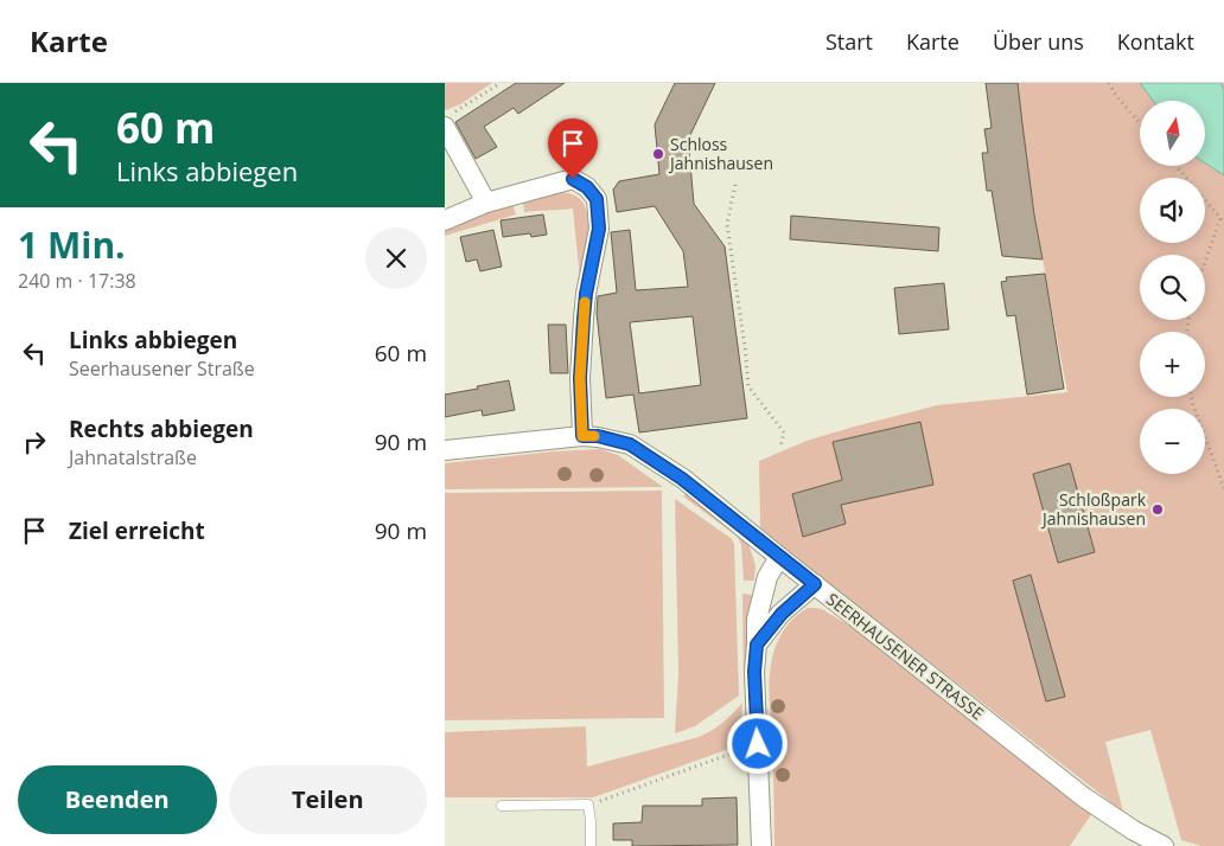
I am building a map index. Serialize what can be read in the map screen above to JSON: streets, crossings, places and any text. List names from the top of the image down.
{
  "streets": {
    "street": ["SEERHAUSENER STRASSE"]
  },
  "places": ["Schloss Jahnishausen", "Schloßpark Jahnishausen"],
  "north": "top",
  "page": {
    "header": "Karte",
    "nav": [
      "Start",
      "Karte",
      "Über uns",
      "Kontakt"
    ],
    "turn": ["60 m", "Links abbiegen"],
    "map_buttons": ["+", "−"],
    "heading": ["1 Min.", "240 m · 17:38"],
    "list": [
      {
        "name": "Links abbiegen",
        "note": "Seerhausener Straße",
        "value": "60 m"
      },
      {
        "name": "Rechts abbiegen",
        "note": "Jahnatalstraße",
        "value": "90 m"
      },
      {
        "name": "Ziel erreicht",
        "value": "90 m"
      }
    ],
    "buttons": ["Beenden", "Teilen"]
  }
}
